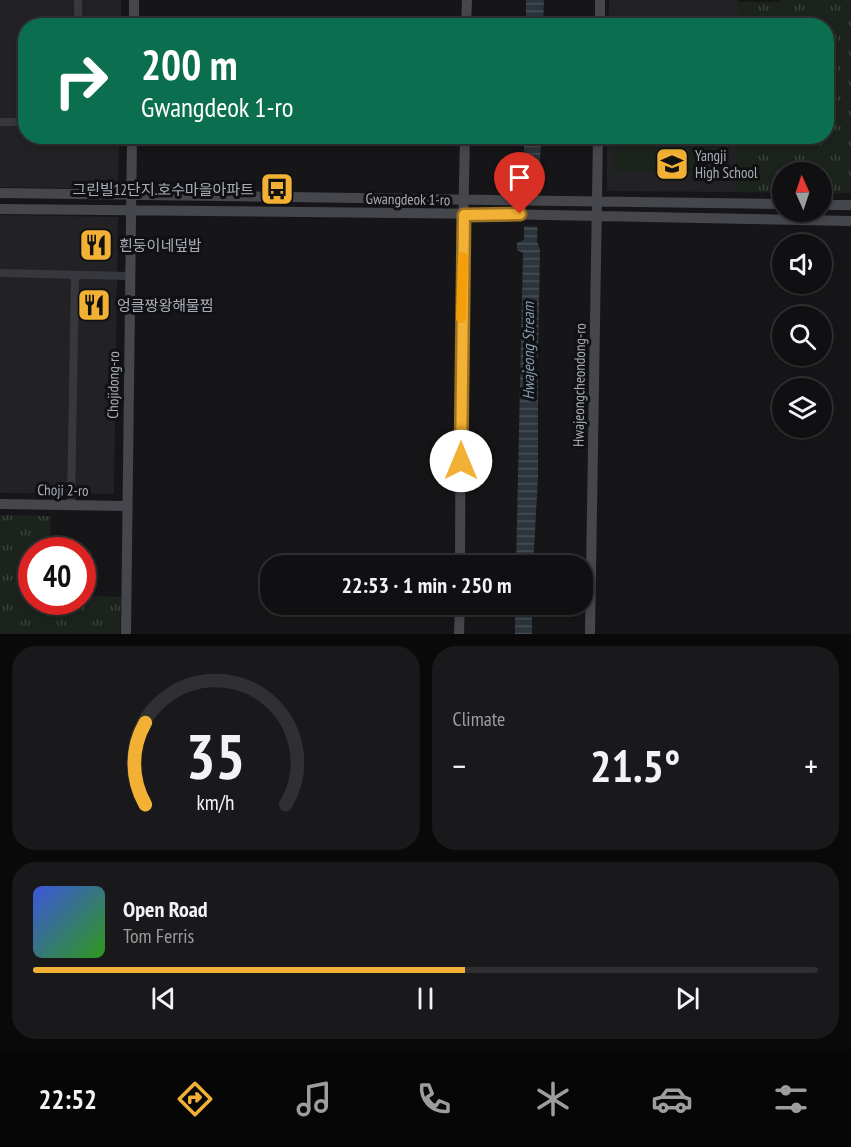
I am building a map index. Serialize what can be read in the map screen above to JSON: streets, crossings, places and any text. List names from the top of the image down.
{
  "streets": {
    "street": [
      "Gwangdeok 1-ro",
      "Chojidong-ro",
      "Hwajeongcheondong-ro",
      "Choji 2-ro"
    ]
  },
  "crossings": [
    ["Gwangdeok 1-ro", "Chojidong-ro"],
    ["Gwangdeok 1-ro", "Hwajeongcheondong-ro"],
    ["Chojidong-ro", "Choji 2-ro"]
  ],
  "water": ["Hwajeong Stream"],
  "places": {
    "school or university": ["Yangji High School"],
    "bus stop": ["그린빌12단지.호수마을아파트"],
    "restaurant": ["흰둥이네덮밥", "엉클짱왕해물찜"]
  },
  "north": "top",
  "page": {
    "turn": ["200 m", "Gwangdeok 1-ro"],
    "limit": "40",
    "trip": "22:53 · 1 min · 250 m",
    "tile": "Climate",
    "heat": ["−", "21.5°", "+"],
    "song": ["Open Road", "Tom Ferris"],
    "tabs": "22:52",
    "gauge": ["35", "km/h"]
  }
}
